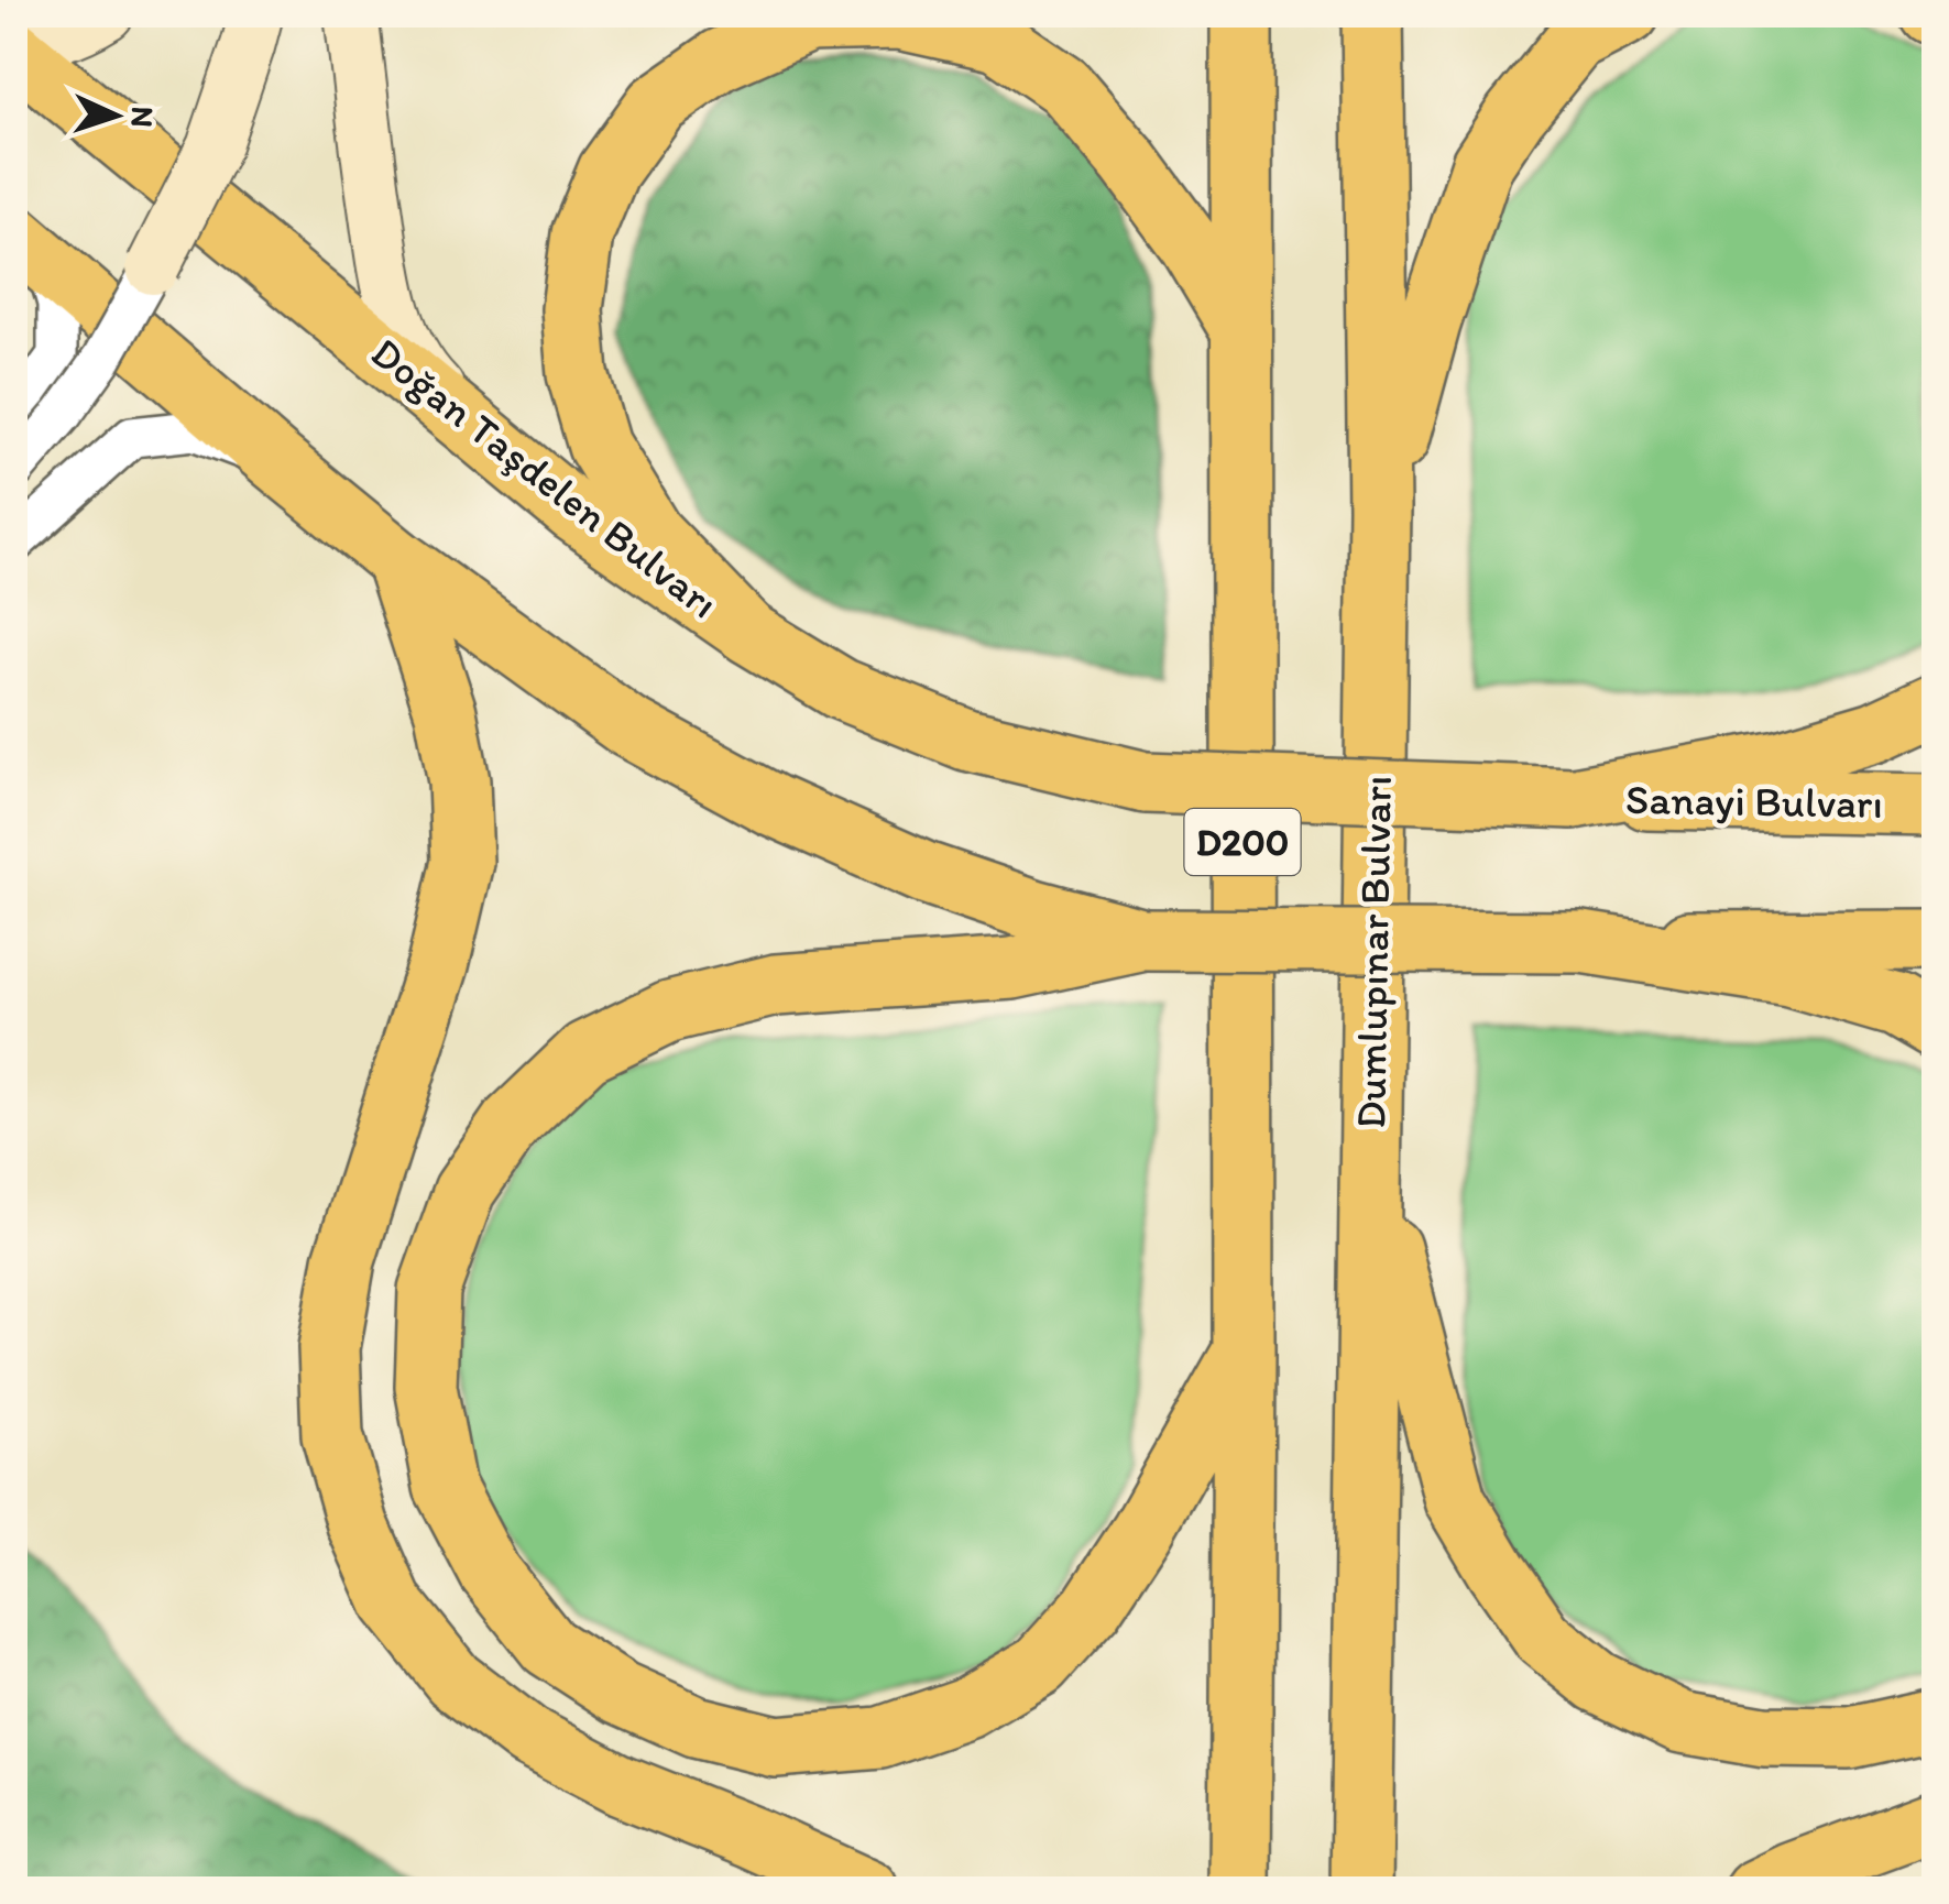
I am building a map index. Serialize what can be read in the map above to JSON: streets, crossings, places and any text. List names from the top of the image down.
{
  "streets": {
    "main road": [
      "Doğan Taşdelen Bulvarı",
      "Sanayi Bulvarı",
      "D200",
      "Dumlupınar Bulvarı"
    ]
  },
  "crossings": [
    ["Doğan Taşdelen Bulvarı", "Sanayi Bulvarı"]
  ],
  "north": "right"
}
